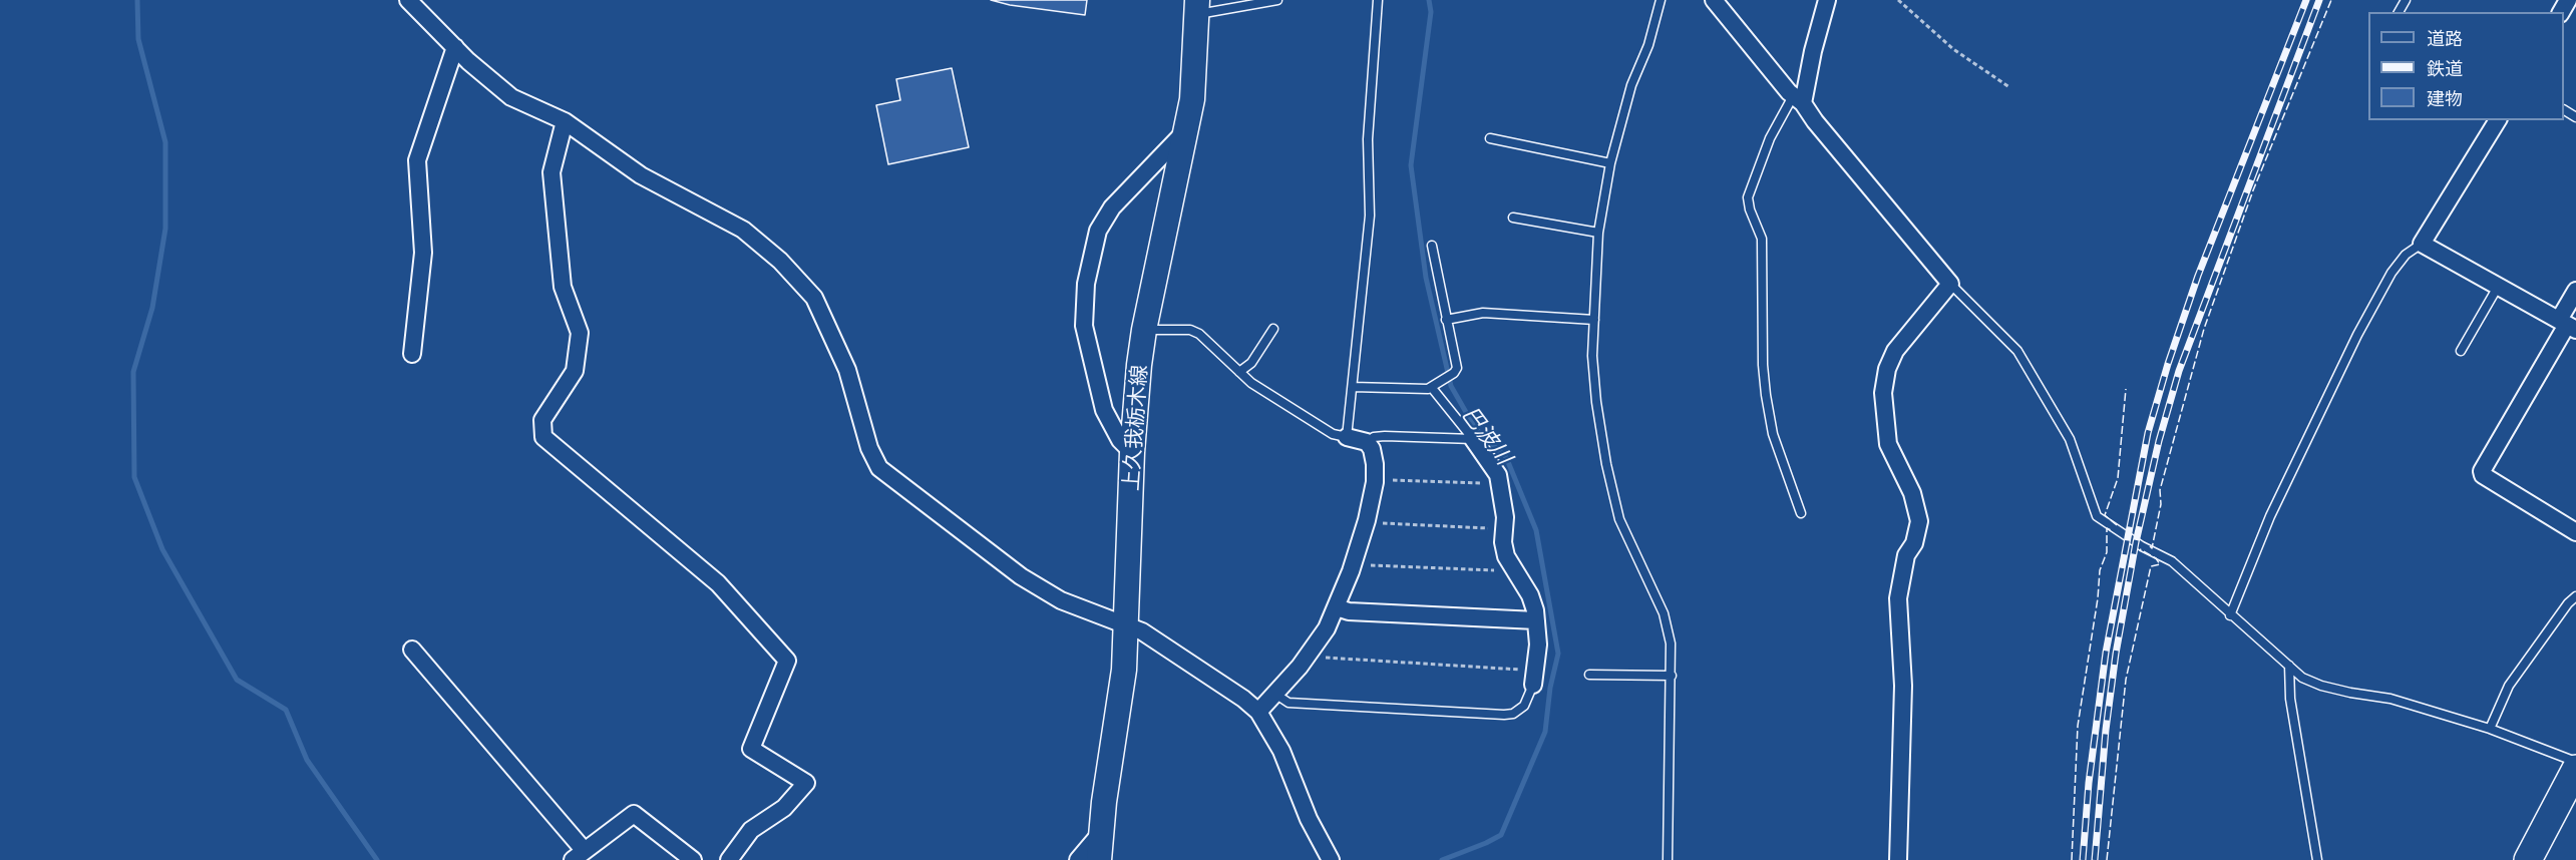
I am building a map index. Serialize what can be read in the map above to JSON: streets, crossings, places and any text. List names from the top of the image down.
{
  "streets": {
    "main road": ["上久我栃木線"]
  },
  "water": ["巴波川"],
  "legend": ["道路", "鉄道", "建物"]
}
